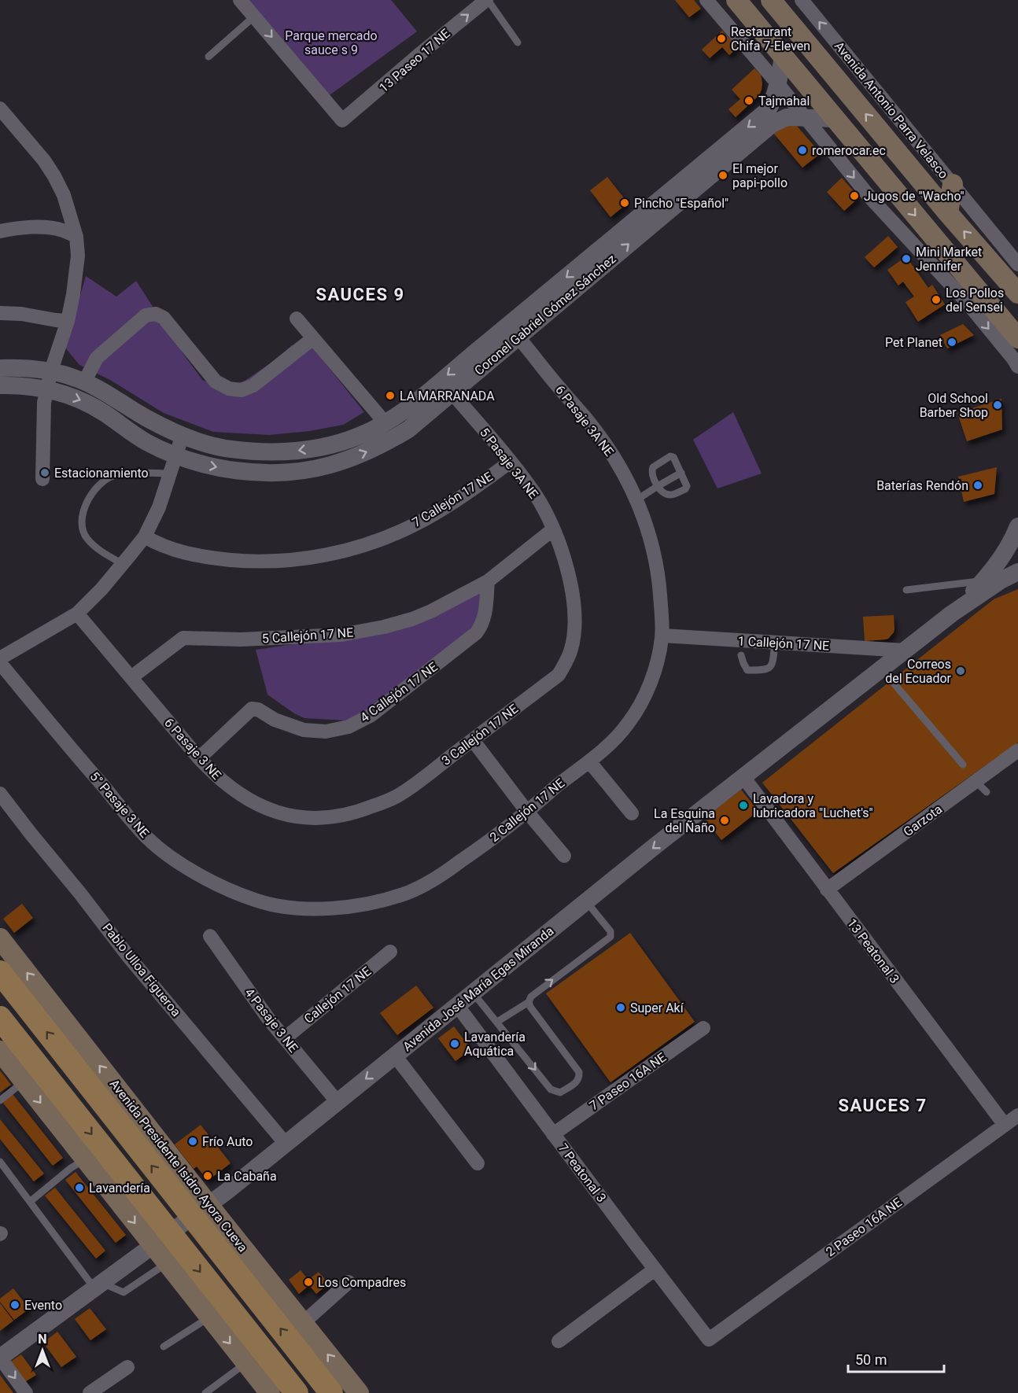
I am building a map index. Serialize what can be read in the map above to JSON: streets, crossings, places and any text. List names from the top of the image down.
{
  "streets": {
    "main road": ["Avenida Antonio Parra Velasco", "Avenida Presidente Isidro Ayora Cueva"],
    "street": [
      "13 Paseo 17 NE",
      "Coronel Gabriel Gómez Sánchez",
      "6 Pasaje 3A NE",
      "5 Pasaje 3A NE",
      "7 Callejón 17 NE",
      "5 Callejón 17 NE",
      "1 Callejón 17 NE",
      "4 Callejón 17 NE",
      "3 Callejón 17 NE",
      "6 Pasaje 3 NE",
      "5° Pasaje 3 NE",
      "2 Callejón 17 NE",
      "Garzota",
      "13 Peatonal 3",
      "Pablo Ulloa Figueroa",
      "Avenida José María Egas Miranda",
      "Callejón 17 NE",
      "4 Pasaje 3 NE",
      "7 Paseo 16A NE",
      "7 Peatonal 3",
      "2 Paseo 16A NE"
    ]
  },
  "crossings": [
    ["Coronel Gabriel Gómez Sánchez", "6 Pasaje 3A NE"],
    ["Coronel Gabriel Gómez Sánchez", "5 Pasaje 3A NE"],
    ["6 Pasaje 3A NE", "1 Callejón 17 NE"],
    ["6 Pasaje 3A NE", "2 Callejón 17 NE"],
    ["5 Pasaje 3A NE", "7 Callejón 17 NE"],
    ["5 Pasaje 3A NE", "5 Callejón 17 NE"],
    ["5 Pasaje 3A NE", "3 Callejón 17 NE"],
    ["5 Callejón 17 NE", "4 Callejón 17 NE"],
    ["5 Callejón 17 NE", "6 Pasaje 3 NE"],
    ["1 Callejón 17 NE", "Avenida José María Egas Miranda"],
    ["4 Callejón 17 NE", "6 Pasaje 3 NE"],
    ["3 Callejón 17 NE", "6 Pasaje 3 NE"],
    ["5° Pasaje 3 NE", "2 Callejón 17 NE"],
    ["Garzota", "13 Peatonal 3"],
    ["13 Peatonal 3", "Avenida José María Egas Miranda"],
    ["13 Peatonal 3", "2 Paseo 16A NE"],
    ["Pablo Ulloa Figueroa", "Avenida José María Egas Miranda"],
    ["Avenida José María Egas Miranda", "4 Pasaje 3 NE"],
    ["Avenida José María Egas Miranda", "Avenida Presidente Isidro Ayora Cueva"],
    ["Avenida José María Egas Miranda", "7 Peatonal 3"],
    ["Callejón 17 NE", "4 Pasaje 3 NE"],
    ["7 Paseo 16A NE", "7 Peatonal 3"],
    ["7 Peatonal 3", "2 Paseo 16A NE"]
  ],
  "districts": ["SAUCES 9", "SAUCES 7"],
  "parks": ["Parque mercado sauce s 9"],
  "places": [
    "Restaurant Chifa 7-Eleven",
    "Tajmahal",
    "romerocar.ec",
    "El mejor papi-pollo",
    "Jugos de \"Wacho\"",
    "Pincho \"Español\"",
    "Mini Market Jennifer",
    "Los Pollos del Sensei",
    "Pet Planet",
    "LA MARRANADA",
    "Old School Barber Shop",
    "Estacionamiento",
    "Baterías Rendón",
    "Correos del Ecuador",
    "Lavadora y lubricadora \"Luchet's\"",
    "La Esquina del Ñaño",
    "Super Akí",
    "Lavandería Aquática",
    "Frío Auto",
    "La Cabaña",
    "Lavandería",
    "Los Compadres",
    "Evento"
  ],
  "scale_bar": "50 m",
  "north": "top"
}
